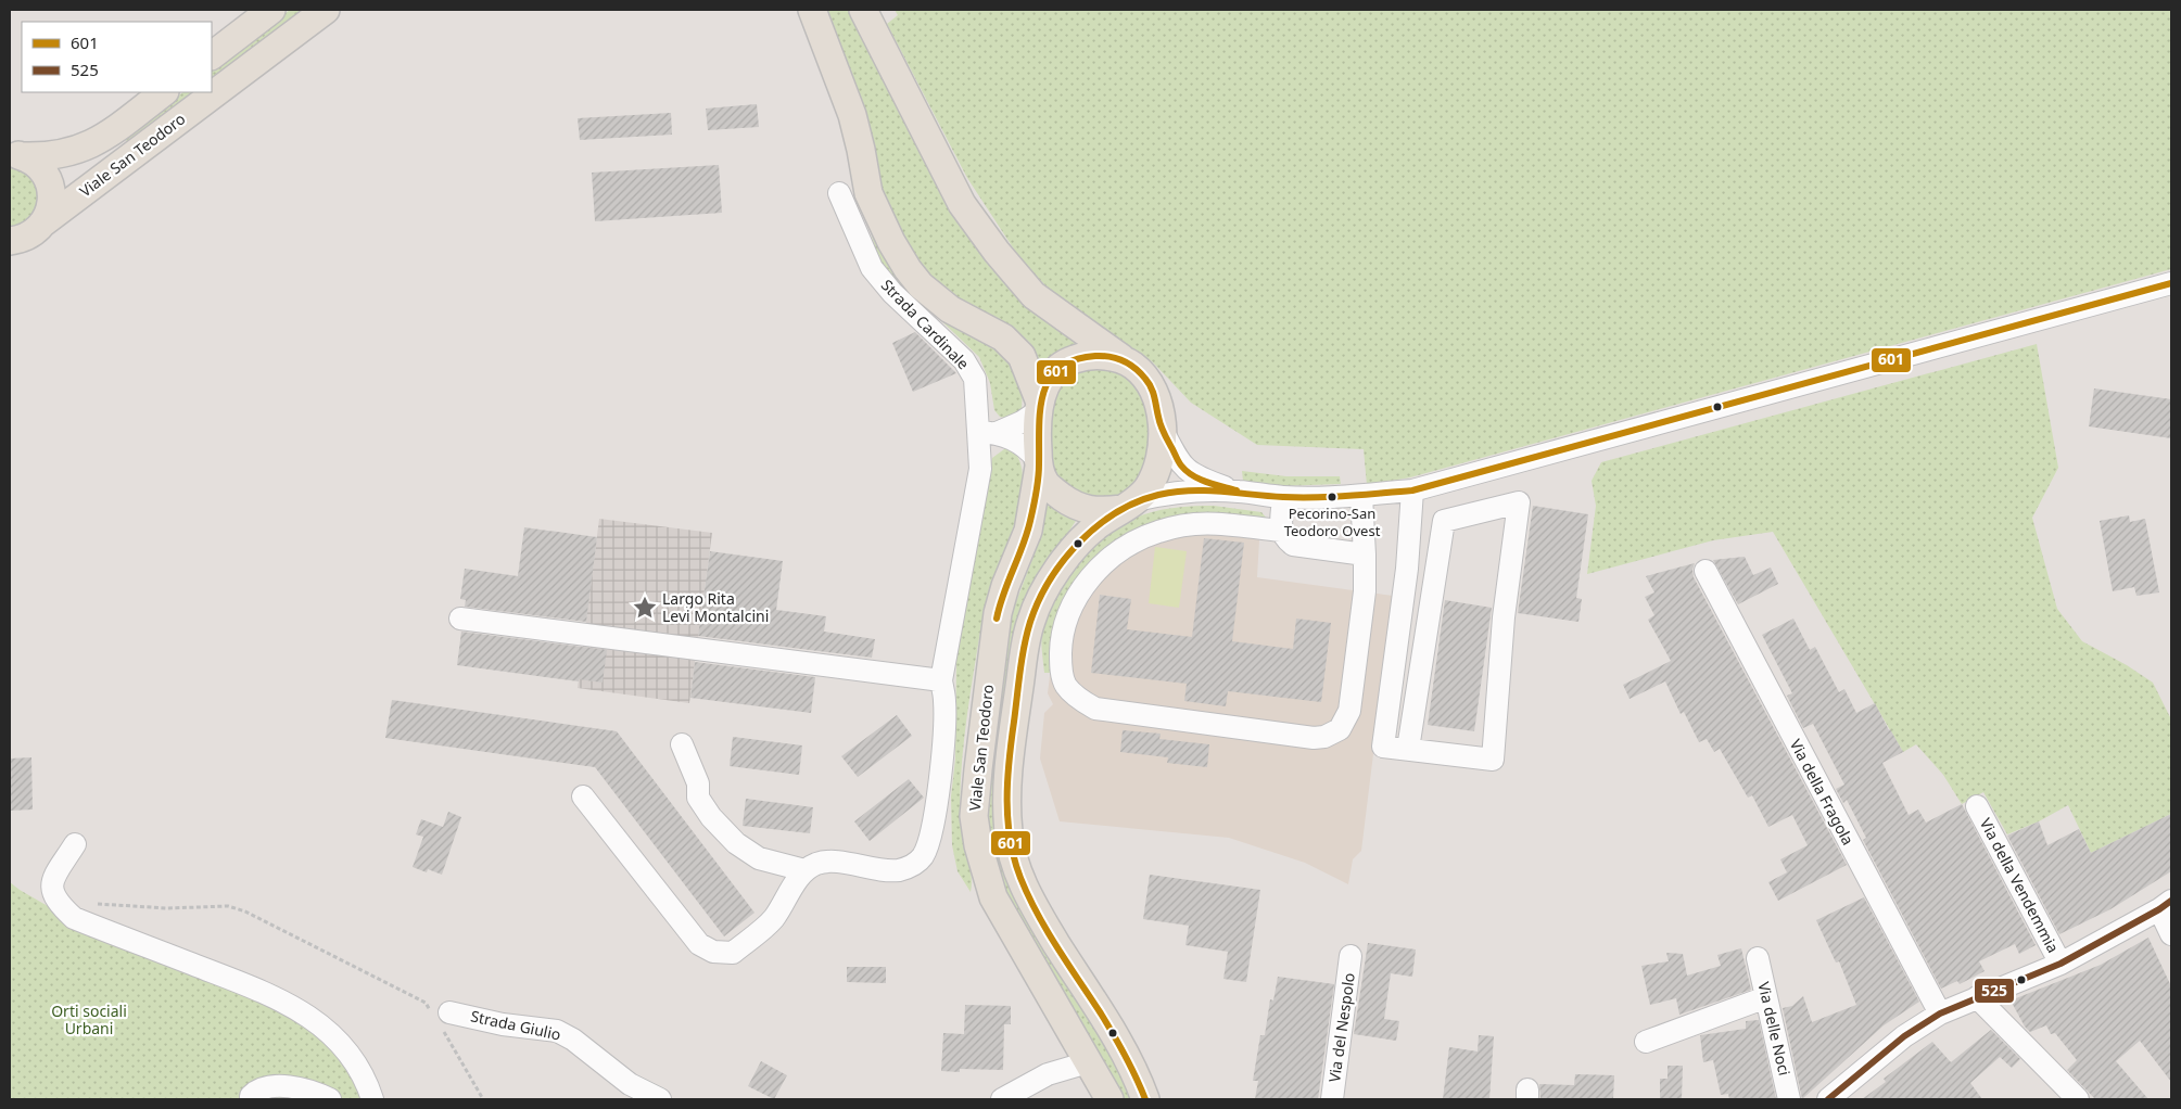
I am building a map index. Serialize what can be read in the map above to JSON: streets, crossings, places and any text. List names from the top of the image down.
{
  "streets": {
    "main road": ["Viale San Teodoro"],
    "street": [
      "Strada Cardinale",
      "Via della Fragola",
      "Via della Vendemmia",
      "Strada Giulio",
      "Via del Nespolo",
      "Via delle Noci"
    ]
  },
  "parks": ["Orti sociali Urbani"],
  "places": {
    "other": ["Pecorino-San Teodoro Ovest"],
    "place": ["Largo Rita Levi Montalcini"]
  },
  "lines": ["transit line 601", "transit line 525"],
  "legend": ["601", "525"]
}
